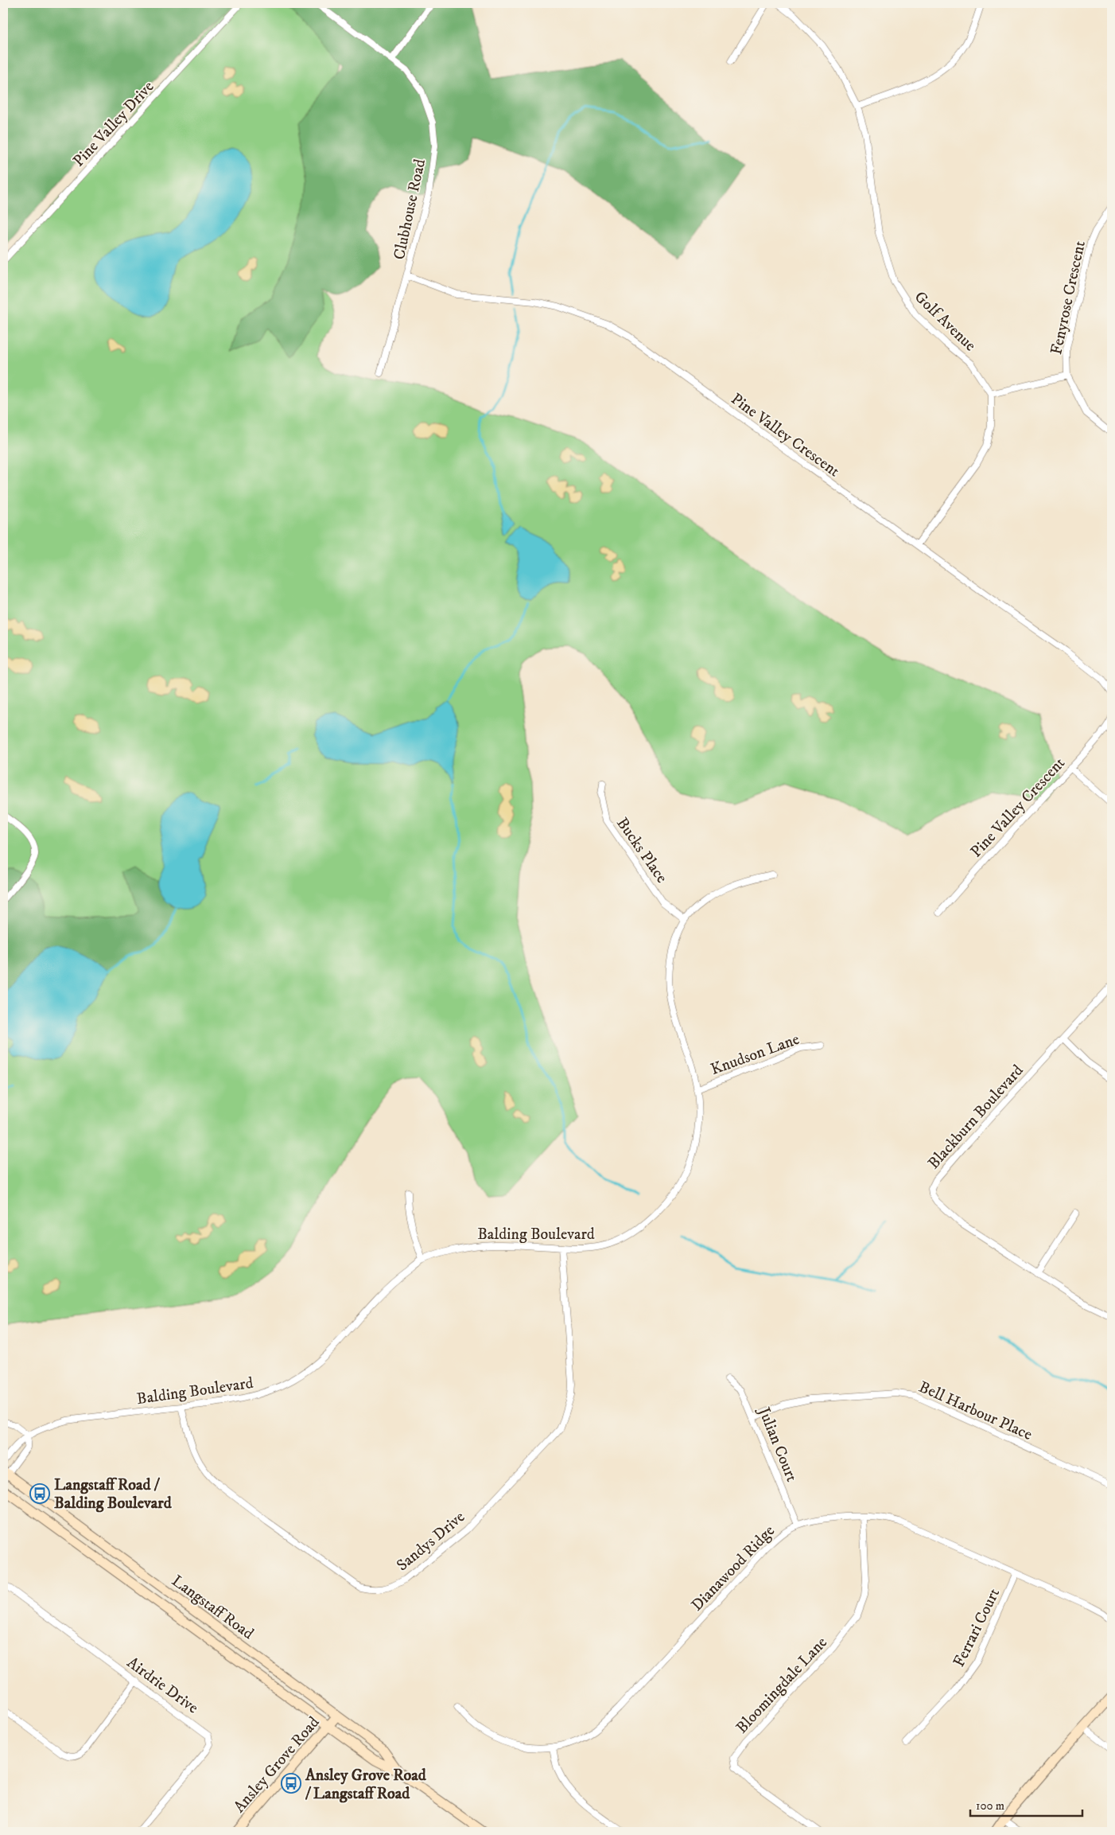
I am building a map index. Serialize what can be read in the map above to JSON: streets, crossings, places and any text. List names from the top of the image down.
{
  "streets": {
    "main road": ["Langstaff Road", "Ansley Grove Road"],
    "street": [
      "Pine Valley Drive",
      "Clubhouse Road",
      "Fenyrose Crescent",
      "Golf Avenue",
      "Pine Valley Crescent",
      "Bucks Place",
      "Knudson Lane",
      "Blackburn Boulevard",
      "Balding Boulevard",
      "Bell Harbour Place",
      "Julian Court",
      "Sandys Drive",
      "Dianawood Ridge",
      "Ferrari Court",
      "Airdrie Drive",
      "Bloomingdale Lane"
    ]
  },
  "crossings": [
    ["Clubhouse Road", "Pine Valley Crescent"],
    ["Fenyrose Crescent", "Golf Avenue"],
    ["Bucks Place", "Balding Boulevard"],
    ["Knudson Lane", "Balding Boulevard"],
    ["Balding Boulevard", "Sandys Drive"],
    ["Bell Harbour Place", "Julian Court"],
    ["Julian Court", "Dianawood Ridge"],
    ["Dianawood Ridge", "Ferrari Court"],
    ["Dianawood Ridge", "Bloomingdale Lane"],
    ["Langstaff Road", "Ansley Grove Road"]
  ],
  "places": {
    "bus stop": ["Langstaff Road / Balding Boulevard", "Ansley Grove Road / Langstaff Road"]
  },
  "scale_bar": "100 m"
}
